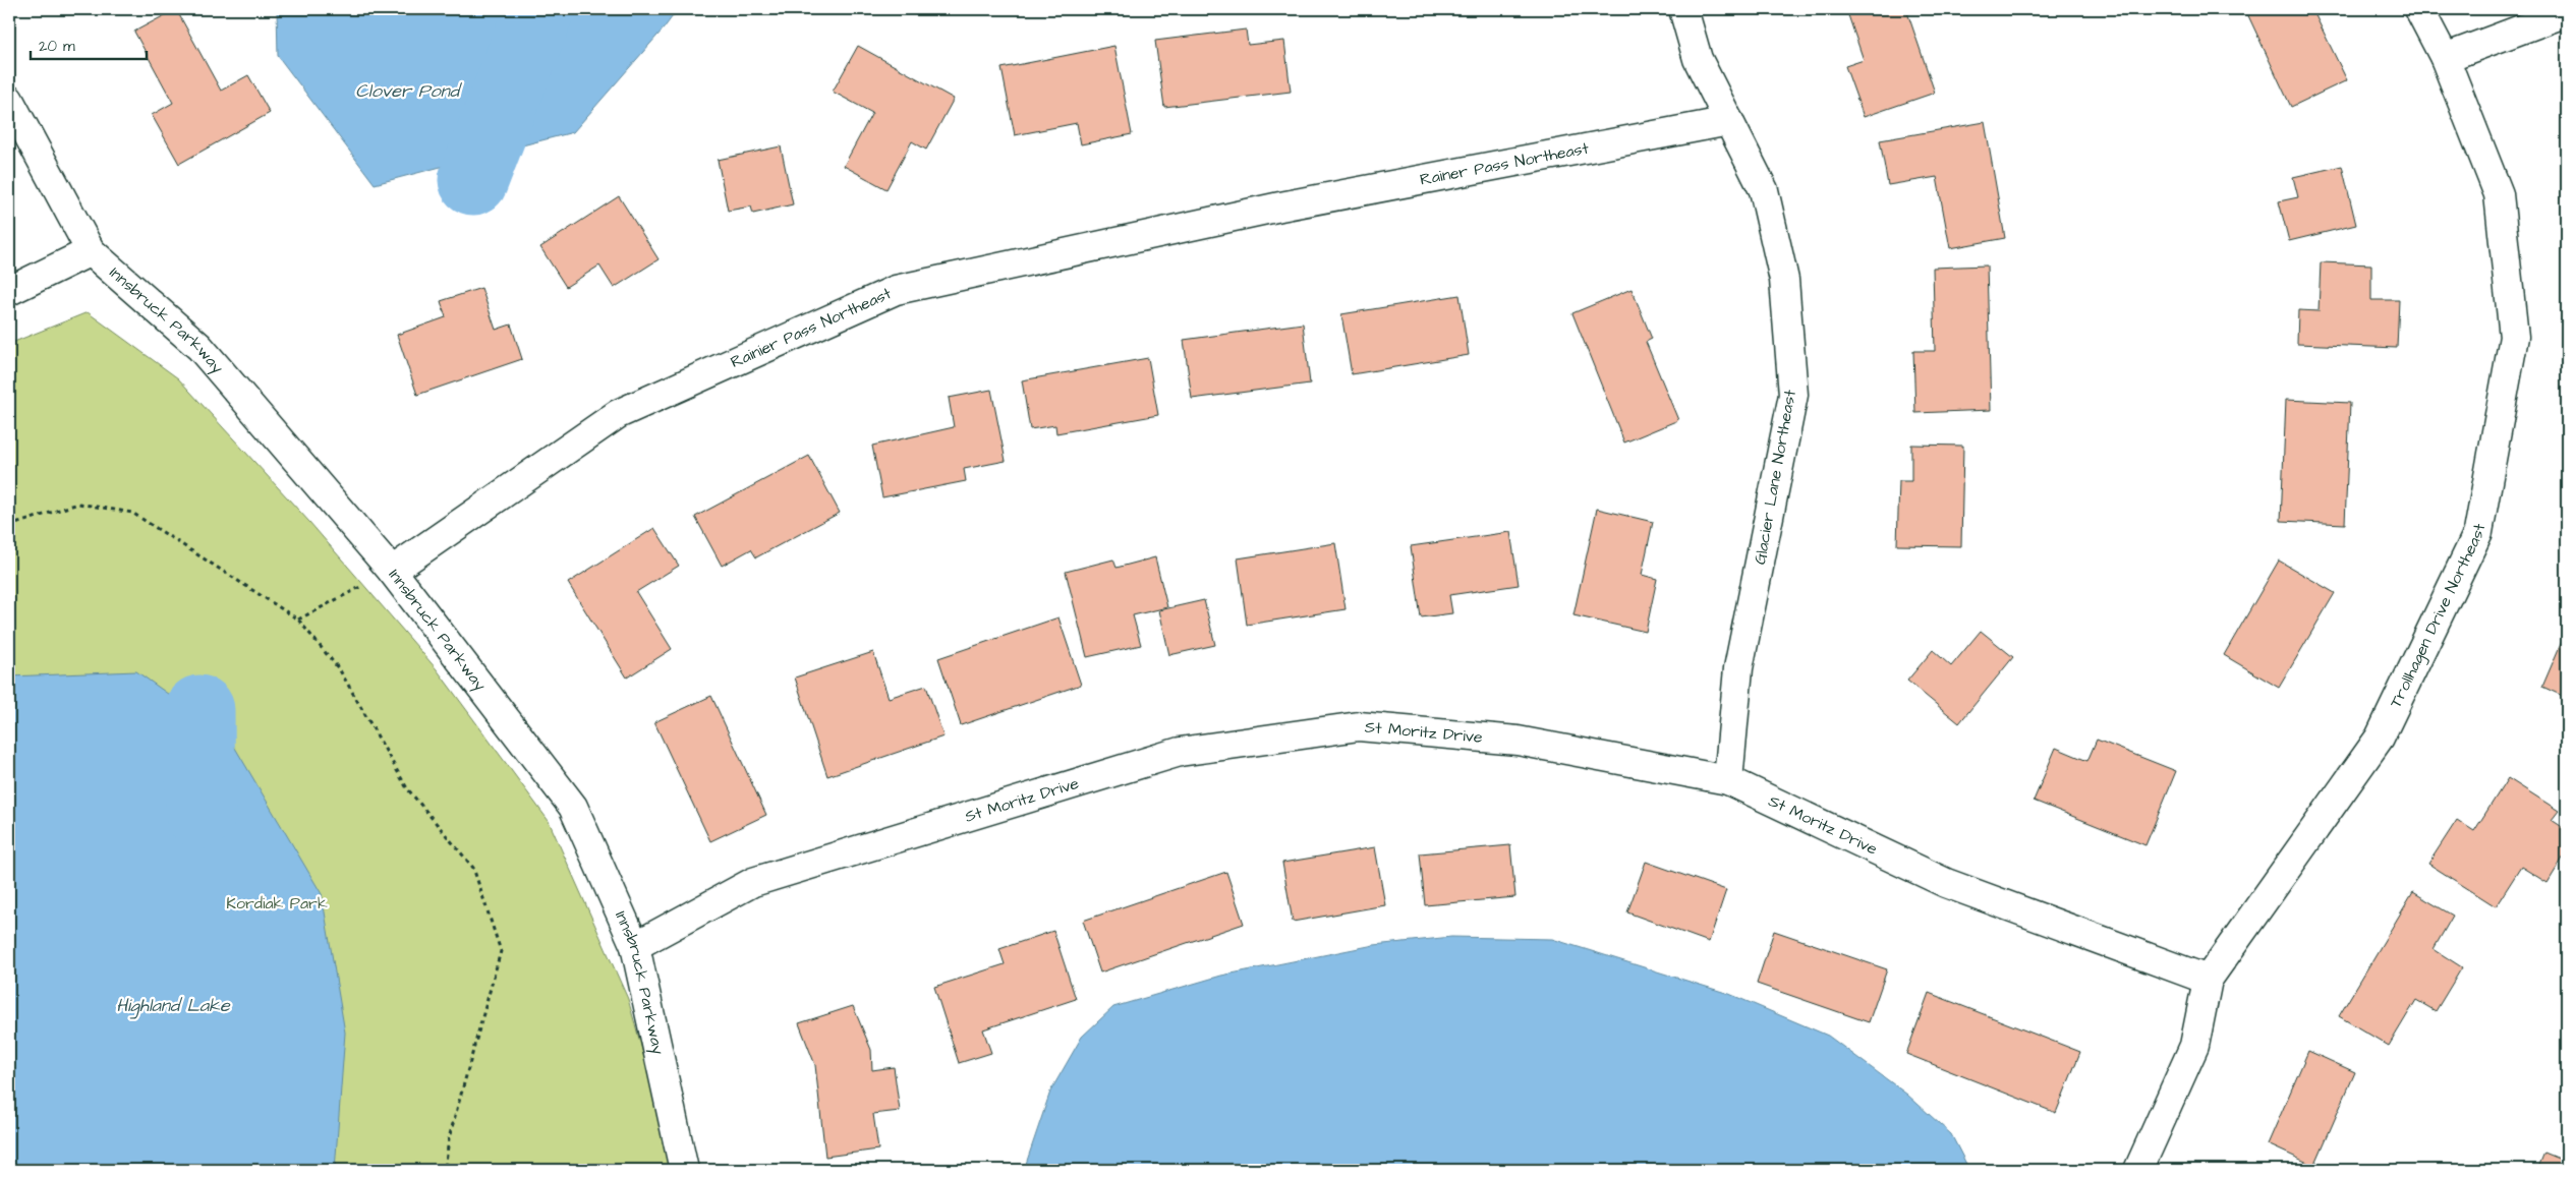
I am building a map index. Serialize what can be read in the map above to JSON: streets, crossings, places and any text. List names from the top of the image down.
{
  "streets": {
    "street": [
      "Rainer Pass Northeast",
      "Innsbruck Parkway",
      "Rainier Pass Northeast",
      "Glacier Lane Northeast",
      "Trollhagen Drive Northeast",
      "St Moritz Drive"
    ]
  },
  "crossings": [
    ["Rainer Pass Northeast", "Rainier Pass Northeast"],
    ["Rainer Pass Northeast", "Glacier Lane Northeast"],
    ["Innsbruck Parkway", "Rainier Pass Northeast"],
    ["Innsbruck Parkway", "St Moritz Drive"],
    ["Glacier Lane Northeast", "St Moritz Drive"],
    ["Trollhagen Drive Northeast", "St Moritz Drive"]
  ],
  "water": ["Clover Pond", "Highland Lake"],
  "parks": ["Kordiak Park"],
  "scale_bar": "20 m"
}
